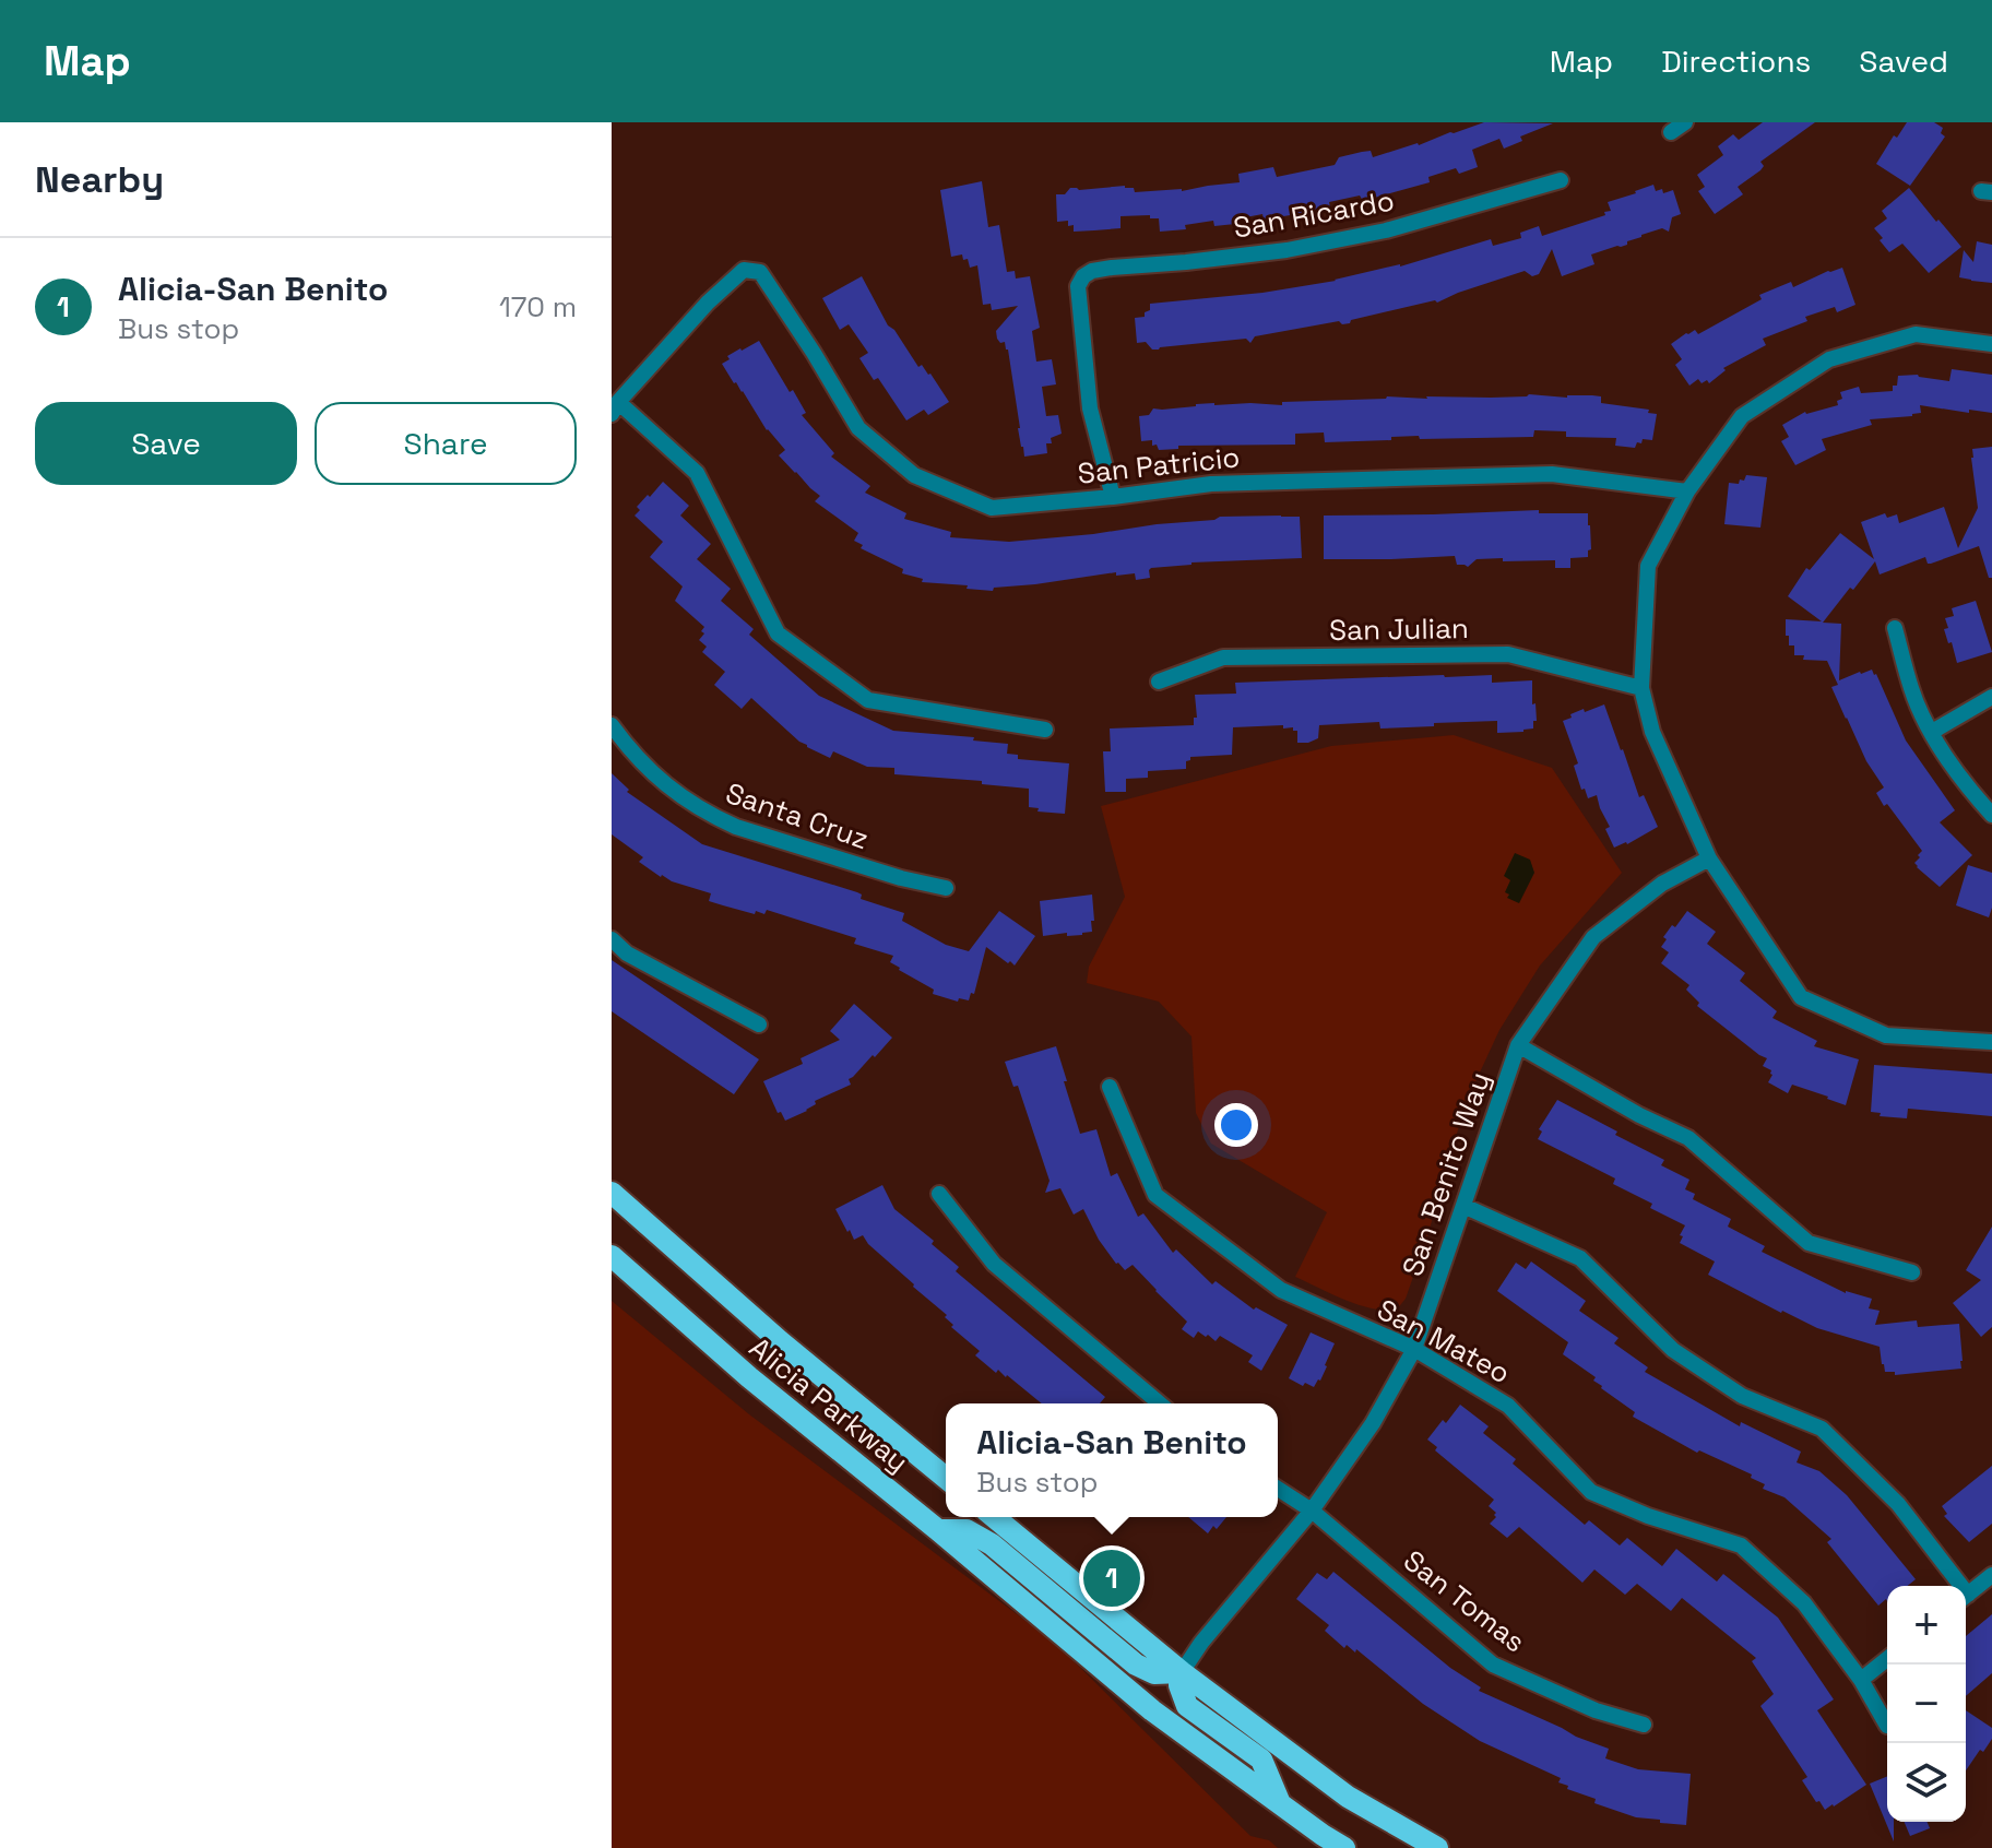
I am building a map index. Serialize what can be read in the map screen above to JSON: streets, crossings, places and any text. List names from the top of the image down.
{
  "streets": {
    "main road": ["Alicia Parkway"],
    "street": [
      "San Ricardo",
      "San Patricio",
      "San Julian",
      "Santa Cruz",
      "San Benito Way",
      "San Mateo",
      "San Tomas"
    ]
  },
  "crossings": [
    ["San Ricardo", "San Patricio"],
    ["San Benito Way", "San Mateo"],
    ["San Benito Way", "San Tomas"]
  ],
  "page": {
    "header": "Map",
    "nav": ["Map", "Directions", "Saved"],
    "heading": "Nearby",
    "list": [
      {
        "mark": "1",
        "name": "Alicia-San Benito",
        "note": "Bus stop",
        "value": "170 m"
      }
    ],
    "buttons": ["Save", "Share"],
    "popup": ["Alicia-San Benito", "Bus stop"],
    "pins": "1",
    "map_buttons": ["+", "−"]
  }
}
